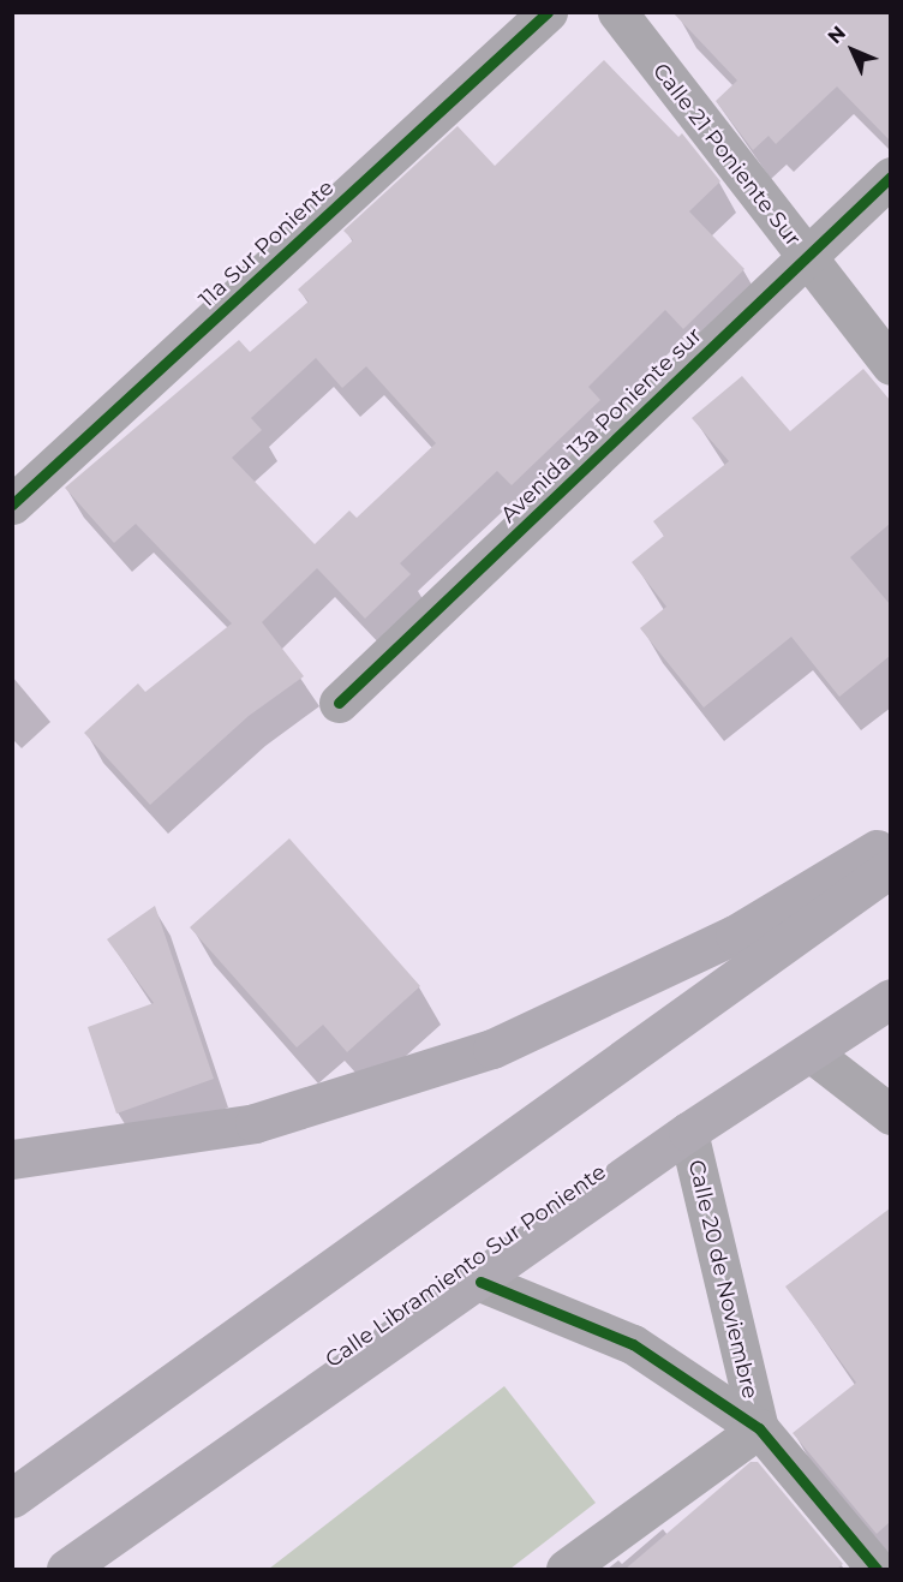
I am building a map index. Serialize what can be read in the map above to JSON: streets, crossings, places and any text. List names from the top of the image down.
{
  "streets": {
    "main road": ["Calle Libramiento Sur Poniente"],
    "street": [
      "Calle 21 Poniente Sur",
      "11a Sur Poniente",
      "Avenida 13a Poniente sur",
      "Calle 20 de Noviembre"
    ]
  },
  "crossings": [
    ["Calle 21 Poniente Sur", "Avenida 13a Poniente sur"],
    ["Calle Libramiento Sur Poniente", "Calle 20 de Noviembre"]
  ],
  "north": "top left"
}
